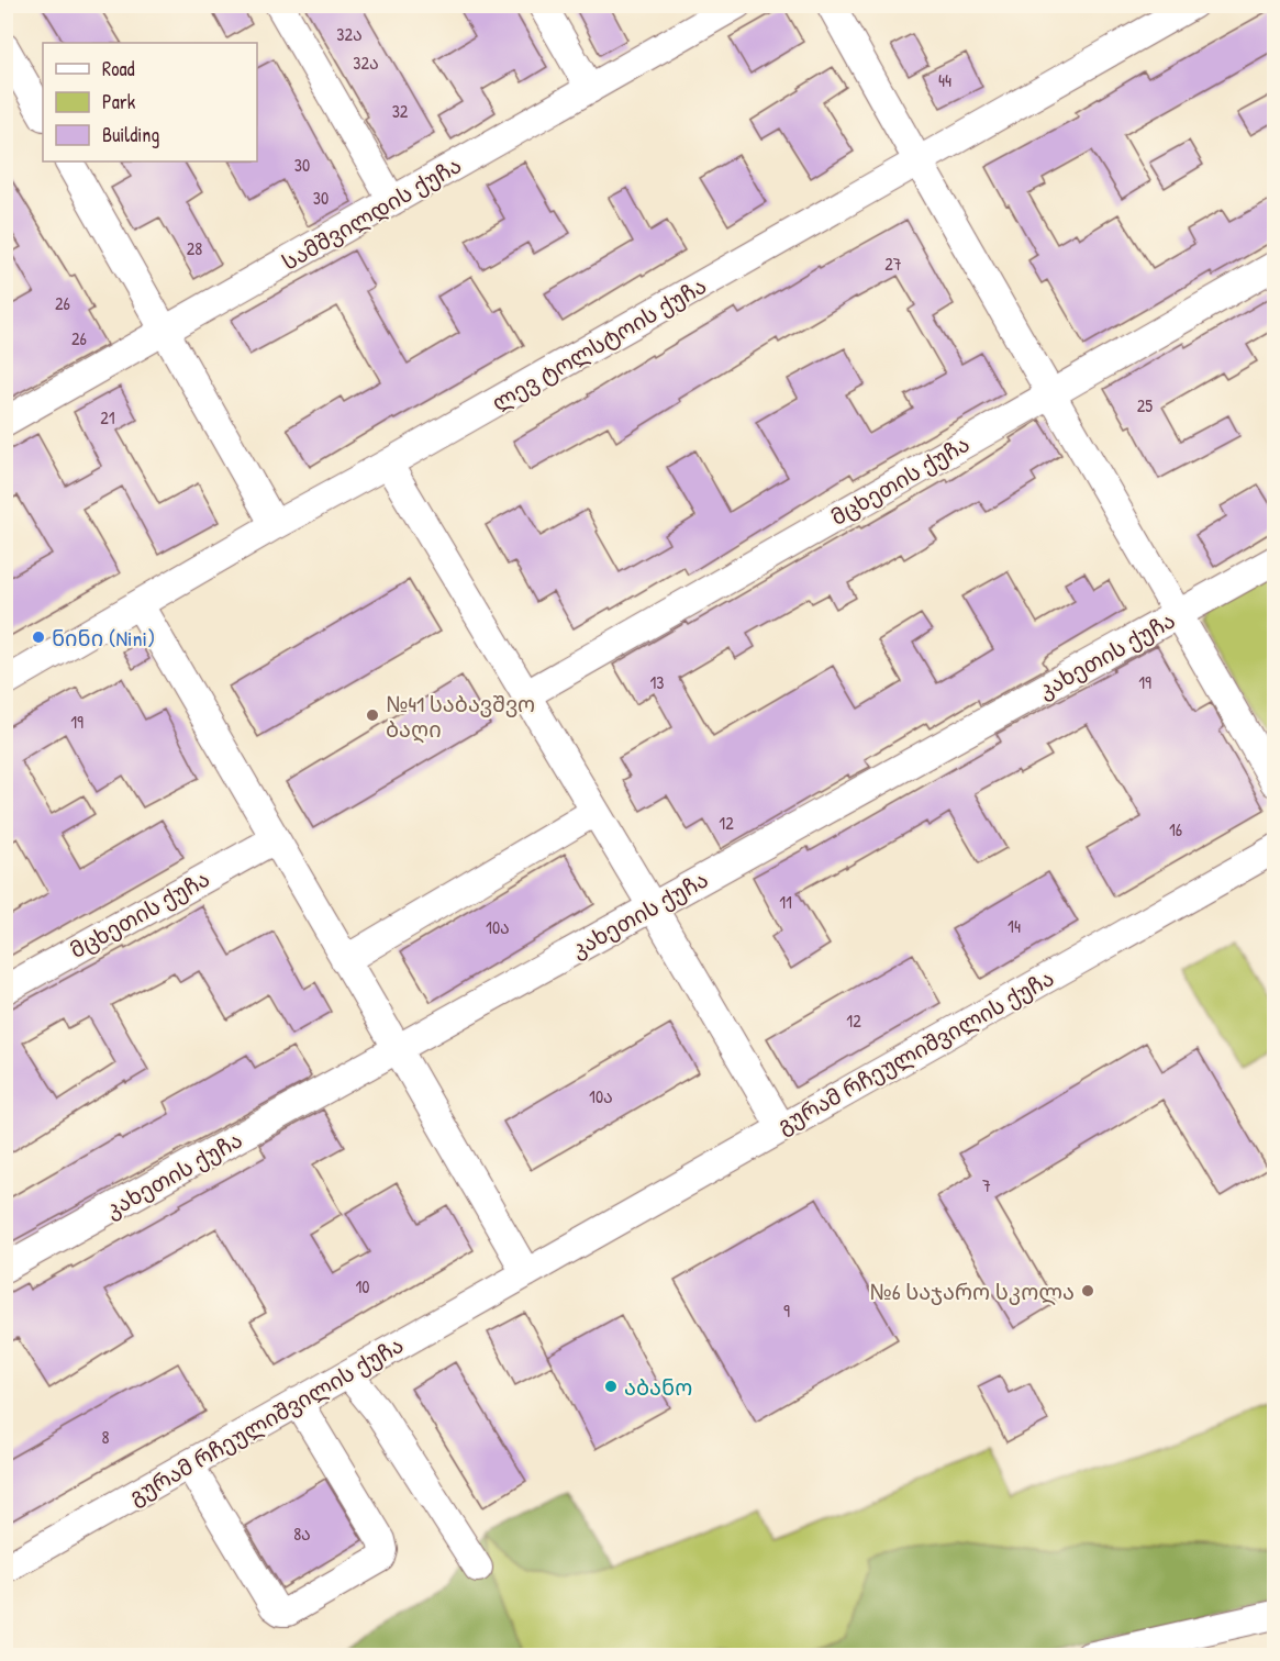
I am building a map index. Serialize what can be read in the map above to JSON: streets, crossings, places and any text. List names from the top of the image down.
{
  "streets": {
    "street": [
      "სამშვილდის ქუჩა",
      "ლევ ტოლსტოის ქუჩა",
      "მცხეთის ქუჩა",
      "კახეთის ქუჩა",
      "გურამ რჩეულიშვილის ქუჩა"
    ]
  },
  "places": [
    "ნინი (Nini)",
    "№41 საბავშვო ბაღი",
    "№6 საჯარო სკოლა",
    "აბანო"
  ],
  "house_numbers": [
    "32ა",
    "32ა",
    "44",
    "32",
    "30",
    "30",
    "28",
    "27",
    "26",
    "26",
    "25",
    "21",
    "13",
    "19",
    "19",
    "12",
    "16",
    "11",
    "14",
    "10ა",
    "12",
    "10ა",
    "7",
    "10",
    "9",
    "8",
    "8ა"
  ],
  "legend": ["Road", "Park", "Building"]
}
